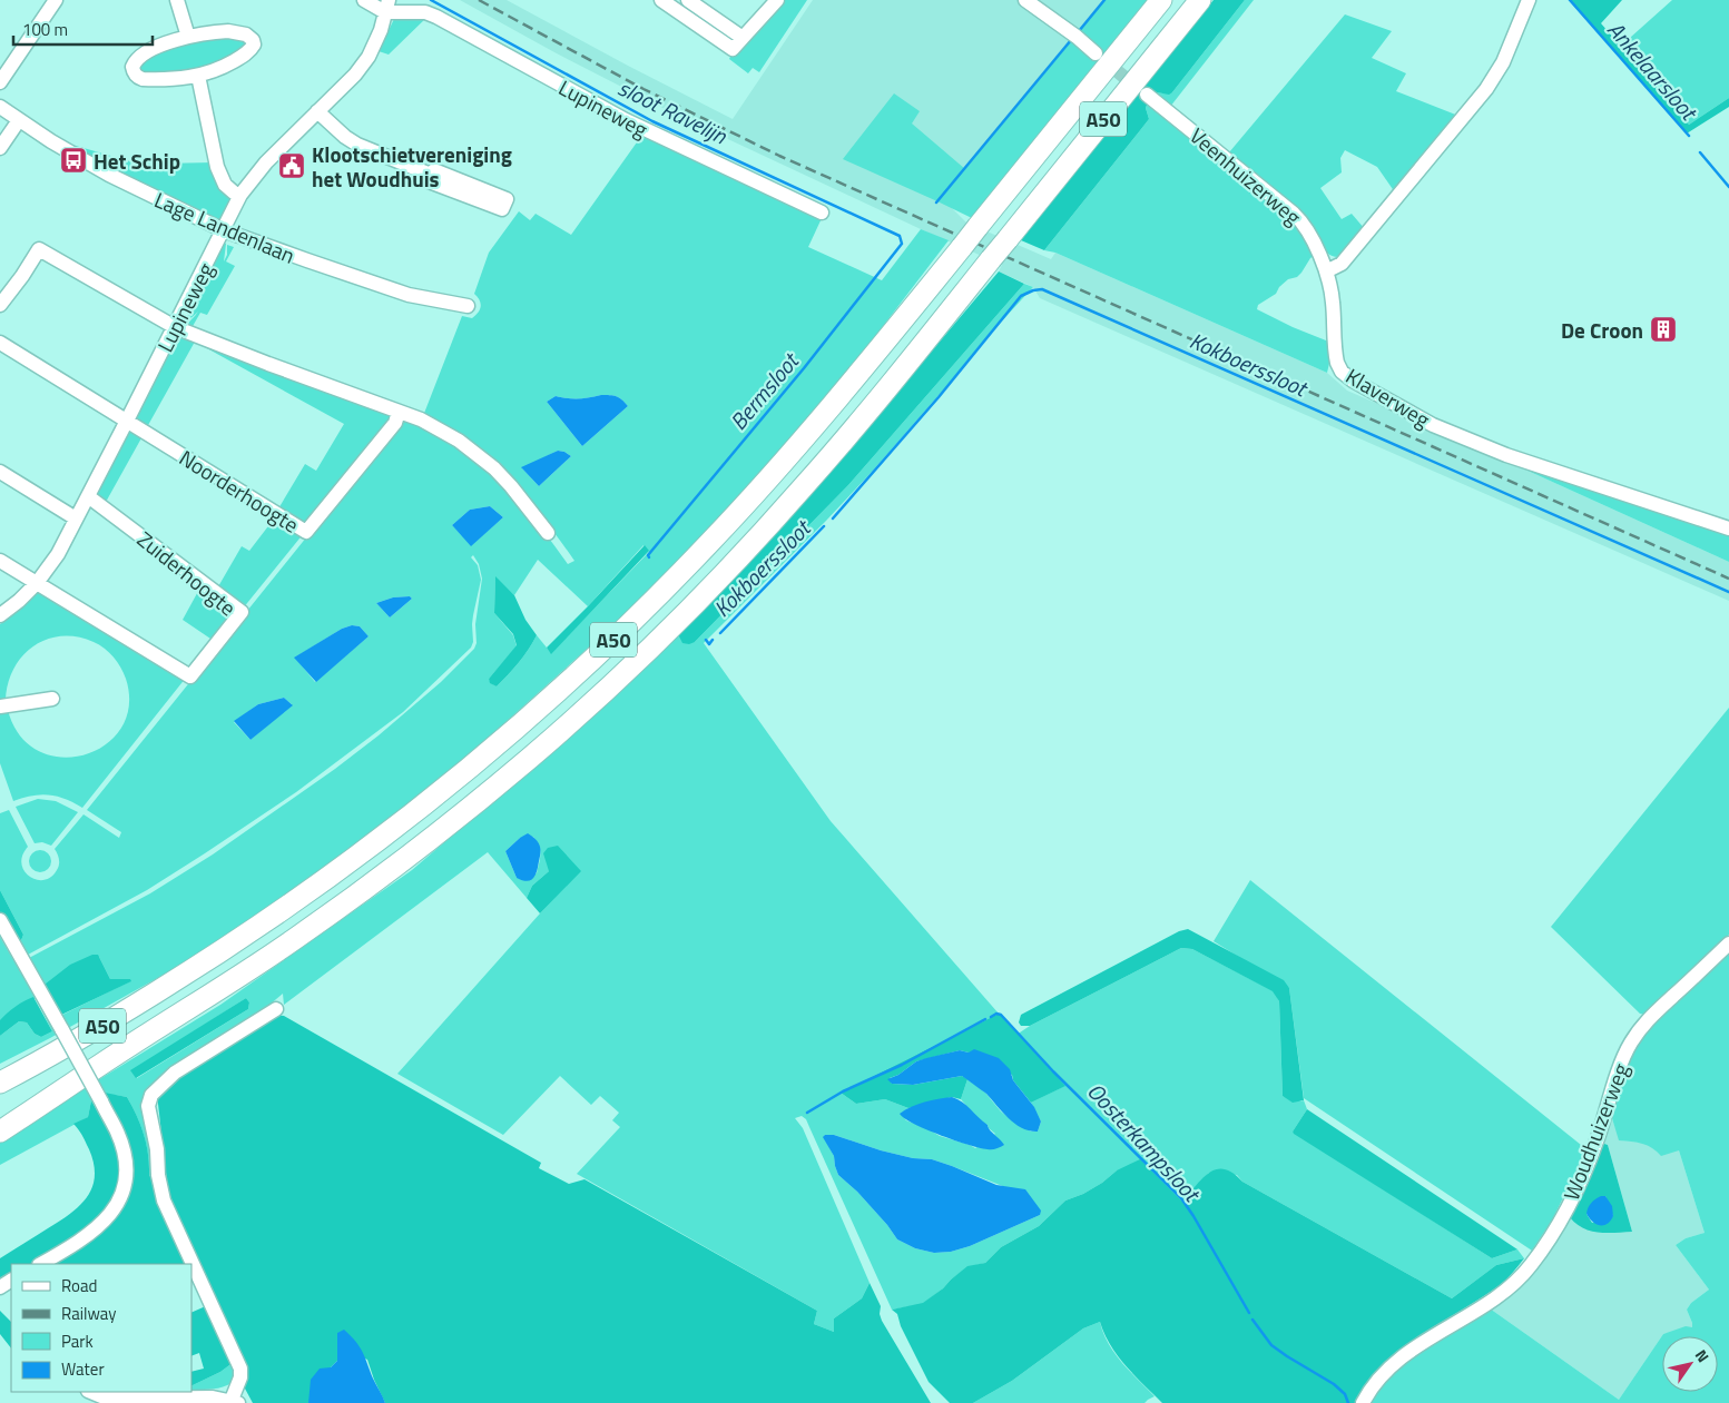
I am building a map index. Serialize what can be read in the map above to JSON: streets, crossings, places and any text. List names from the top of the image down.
{
  "streets": {
    "highway": ["A50"],
    "street": [
      "Lupineweg",
      "Veenhuizerweg",
      "Lage Landenlaan",
      "Klaverweg",
      "Noorderhoogte",
      "Zuiderhoogte",
      "Woudhuizerweg"
    ]
  },
  "crossings": [
    ["Lupineweg", "Lage Landenlaan"],
    ["Lupineweg", "Noorderhoogte"],
    ["Lupineweg", "Zuiderhoogte"],
    ["Veenhuizerweg", "Klaverweg"]
  ],
  "water": [
    "Ankelaarsloot",
    "sloot Ravelijn",
    "Kokboerssloot",
    "Bermsloot",
    "Oosterkampsloot"
  ],
  "places": {
    "bus stop": ["Het Schip"],
    "public building": ["Klootschietvereniging het Woudhuis"],
    "building": ["De Croon"]
  },
  "legend": [
    "Road",
    "Railway",
    "Park",
    "Water"
  ],
  "scale_bar": "100 m",
  "north": "top right"
}
